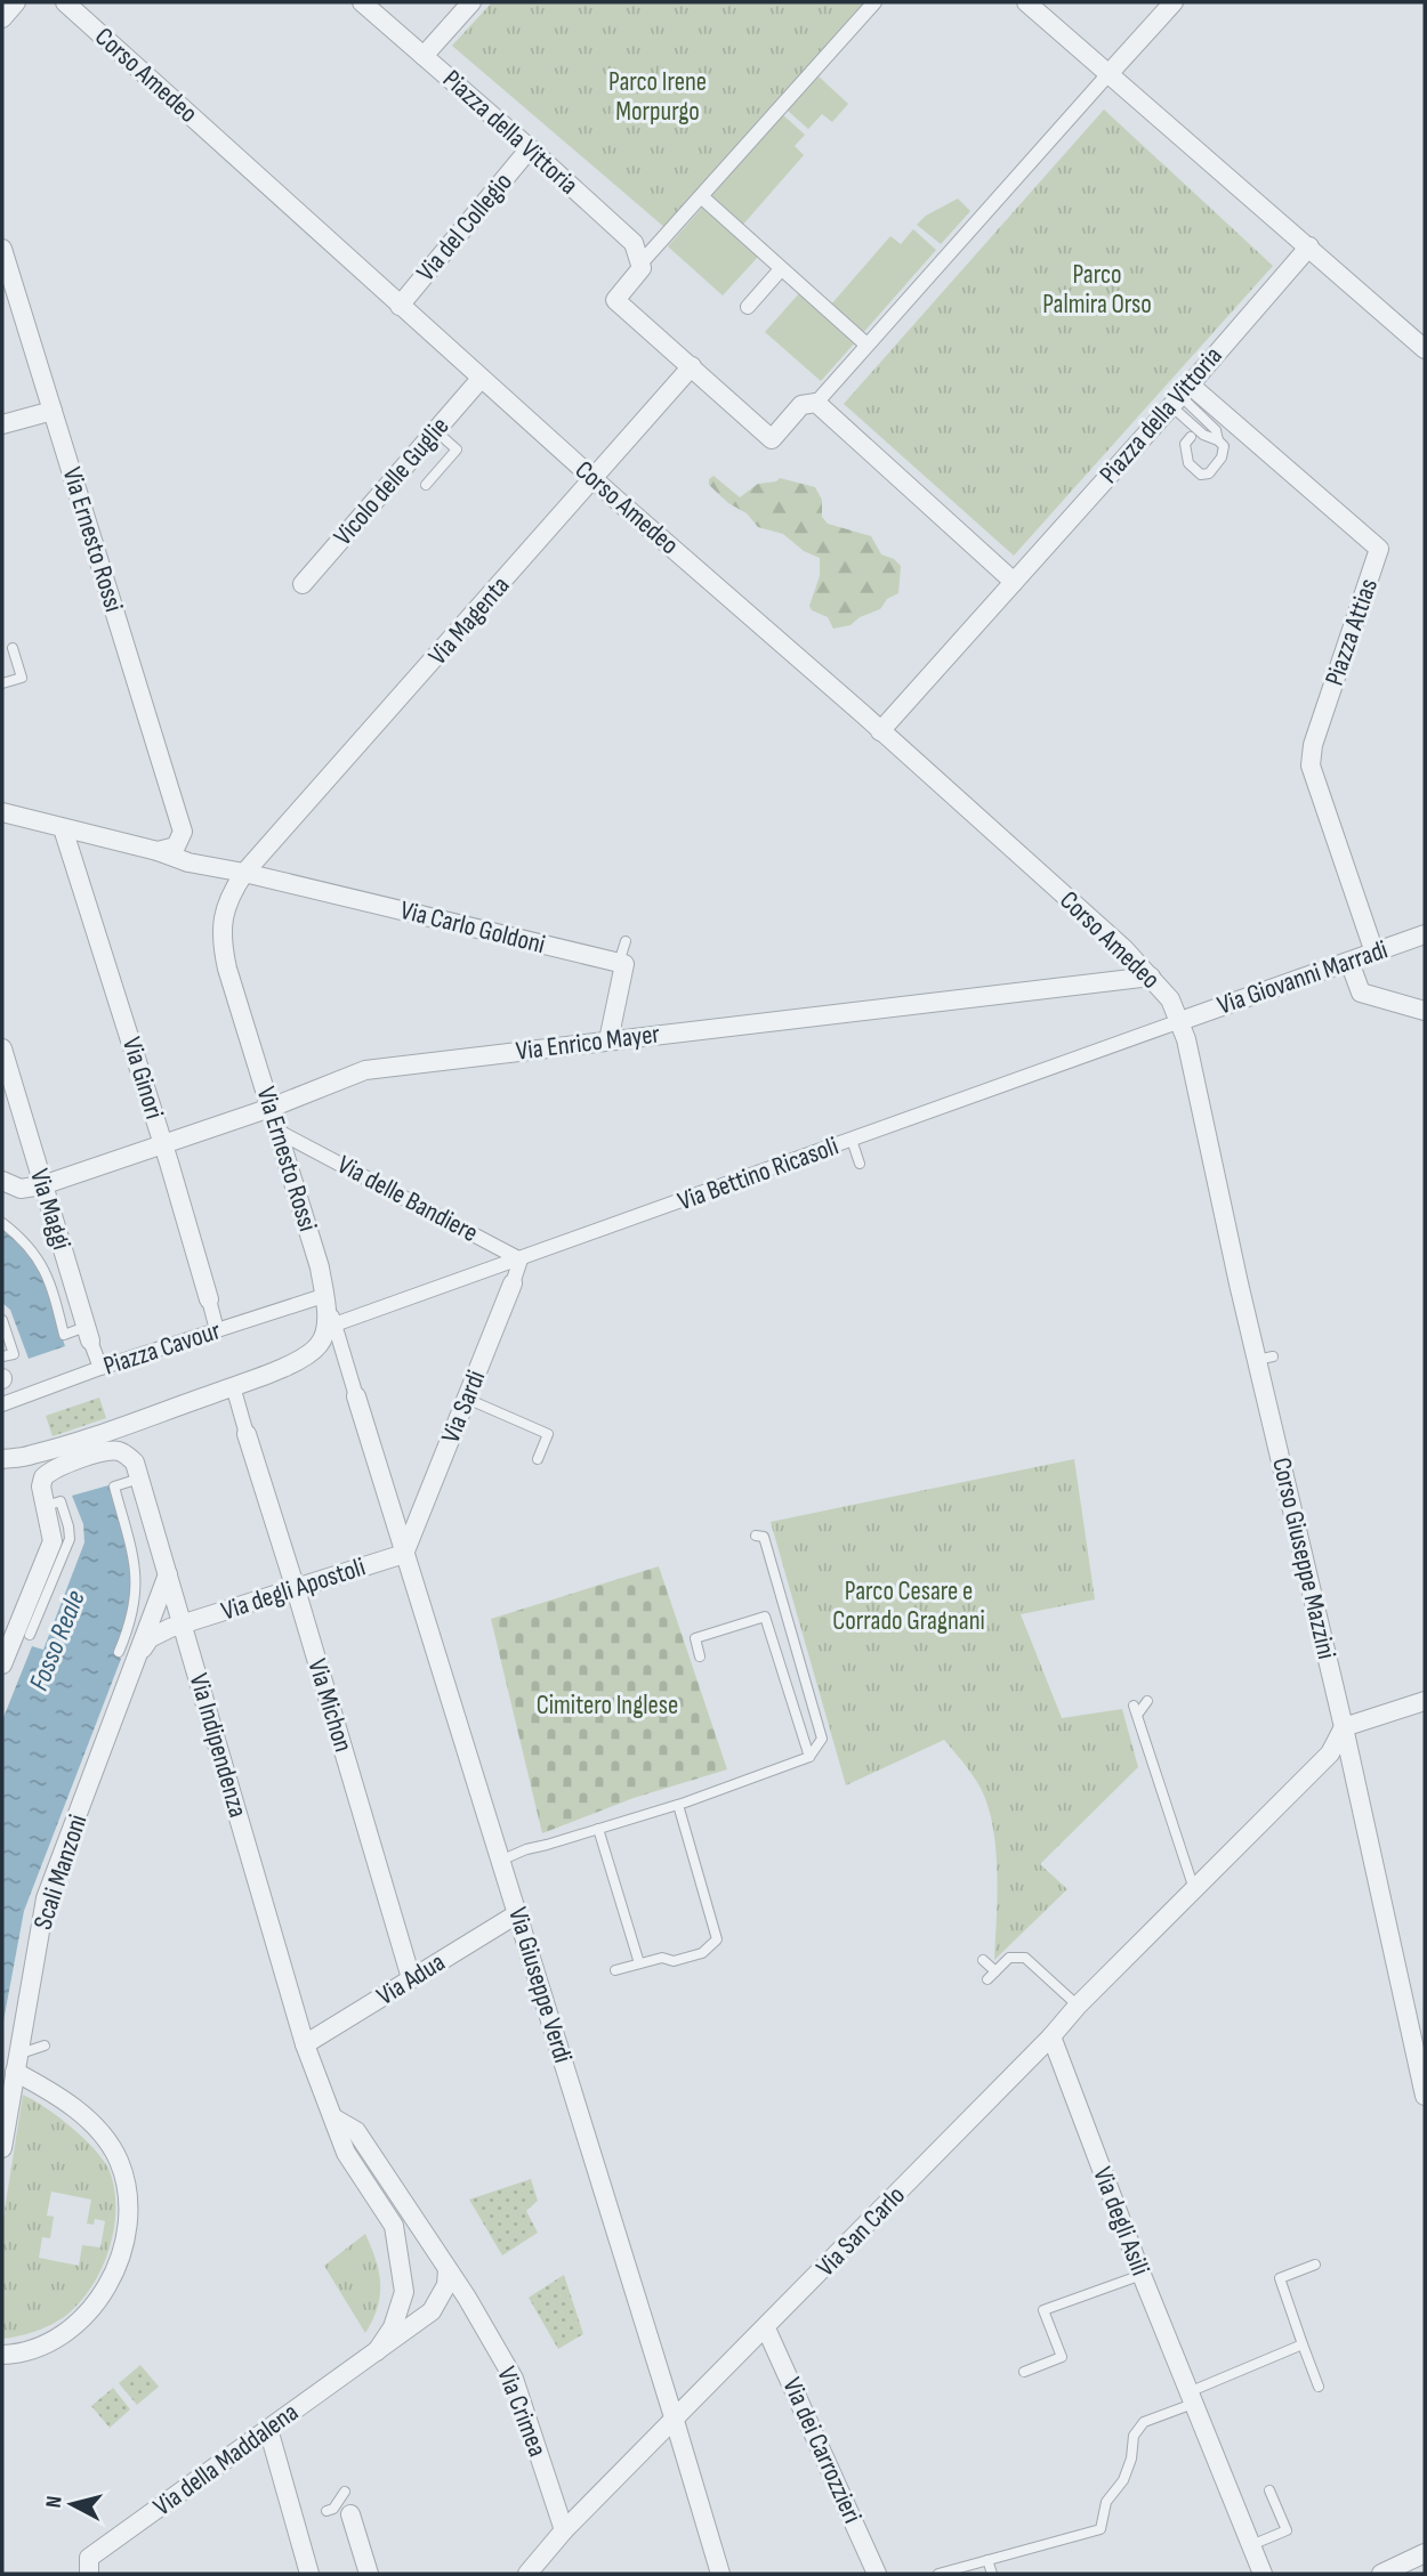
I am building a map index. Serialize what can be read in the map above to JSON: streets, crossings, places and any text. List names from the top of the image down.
{
  "streets": {
    "street": [
      "Corso Amedeo",
      "Piazza della Vittoria",
      "Via del Collegio",
      "Vicolo delle Guglie",
      "Via Ernesto Rossi",
      "Via Magenta",
      "Piazza Attias",
      "Via Carlo Goldoni",
      "Via Giovanni Marradi",
      "Via Enrico Mayer",
      "Via Ginori",
      "Via Bettino Ricasoli",
      "Via delle Bandiere",
      "Via Maggi",
      "Piazza Cavour",
      "Via Sardi",
      "Corso Giuseppe Mazzini",
      "Via degli Apostoli",
      "Via Michon",
      "Via Indipendenza",
      "Scali Manzoni",
      "Via Adua",
      "Via Giuseppe Verdi",
      "Via degli Asili",
      "Via San Carlo",
      "Via Crimea",
      "Via dei Carrozzieri",
      "Via della Maddalena"
    ]
  },
  "crossings": [
    ["Corso Amedeo", "Piazza della Vittoria"],
    ["Corso Amedeo", "Via del Collegio"],
    ["Corso Amedeo", "Vicolo delle Guglie"],
    ["Corso Amedeo", "Via Magenta"],
    ["Corso Amedeo", "Via Giovanni Marradi"],
    ["Corso Amedeo", "Via Enrico Mayer"],
    ["Corso Amedeo", "Via Bettino Ricasoli"],
    ["Corso Amedeo", "Corso Giuseppe Mazzini"],
    ["Piazza della Vittoria", "Via del Collegio"],
    ["Piazza della Vittoria", "Piazza Attias"],
    ["Via Ernesto Rossi", "Via Magenta"],
    ["Via Ernesto Rossi", "Via Carlo Goldoni"],
    ["Via Ernesto Rossi", "Via Enrico Mayer"],
    ["Via Ernesto Rossi", "Via delle Bandiere"],
    ["Via Ernesto Rossi", "Piazza Cavour"],
    ["Via Magenta", "Via Carlo Goldoni"],
    ["Piazza Attias", "Via Giovanni Marradi"],
    ["Via Giovanni Marradi", "Via Bettino Ricasoli"],
    ["Via Giovanni Marradi", "Corso Giuseppe Mazzini"],
    ["Via Enrico Mayer", "Via Ginori"],
    ["Via Enrico Mayer", "Via Maggi"],
    ["Via Ginori", "Piazza Cavour"],
    ["Via Bettino Ricasoli", "Via delle Bandiere"],
    ["Via Bettino Ricasoli", "Via Sardi"],
    ["Via Bettino Ricasoli", "Corso Giuseppe Mazzini"],
    ["Via delle Bandiere", "Via Sardi"],
    ["Via Maggi", "Piazza Cavour"],
    ["Via Sardi", "Via degli Apostoli"],
    ["Via Sardi", "Via Giuseppe Verdi"],
    ["Corso Giuseppe Mazzini", "Via San Carlo"],
    ["Via degli Apostoli", "Via Michon"],
    ["Via degli Apostoli", "Via Indipendenza"],
    ["Via degli Apostoli", "Via Giuseppe Verdi"],
    ["Via Michon", "Via Adua"],
    ["Via Indipendenza", "Scali Manzoni"],
    ["Via Indipendenza", "Via Adua"],
    ["Via Indipendenza", "Via Crimea"],
    ["Via Indipendenza", "Via della Maddalena"],
    ["Via Adua", "Via Giuseppe Verdi"],
    ["Via Giuseppe Verdi", "Via San Carlo"],
    ["Via degli Asili", "Via San Carlo"],
    ["Via San Carlo", "Via Crimea"],
    ["Via San Carlo", "Via dei Carrozzieri"],
    ["Via Crimea", "Via della Maddalena"]
  ],
  "water": ["Fosso Reale"],
  "parks": [
    "Parco Irene Morpurgo",
    "Parco Palmira Orso",
    "Parco Cesare e Corrado Gragnani",
    "Cimitero Inglese"
  ],
  "north": "left"
}
